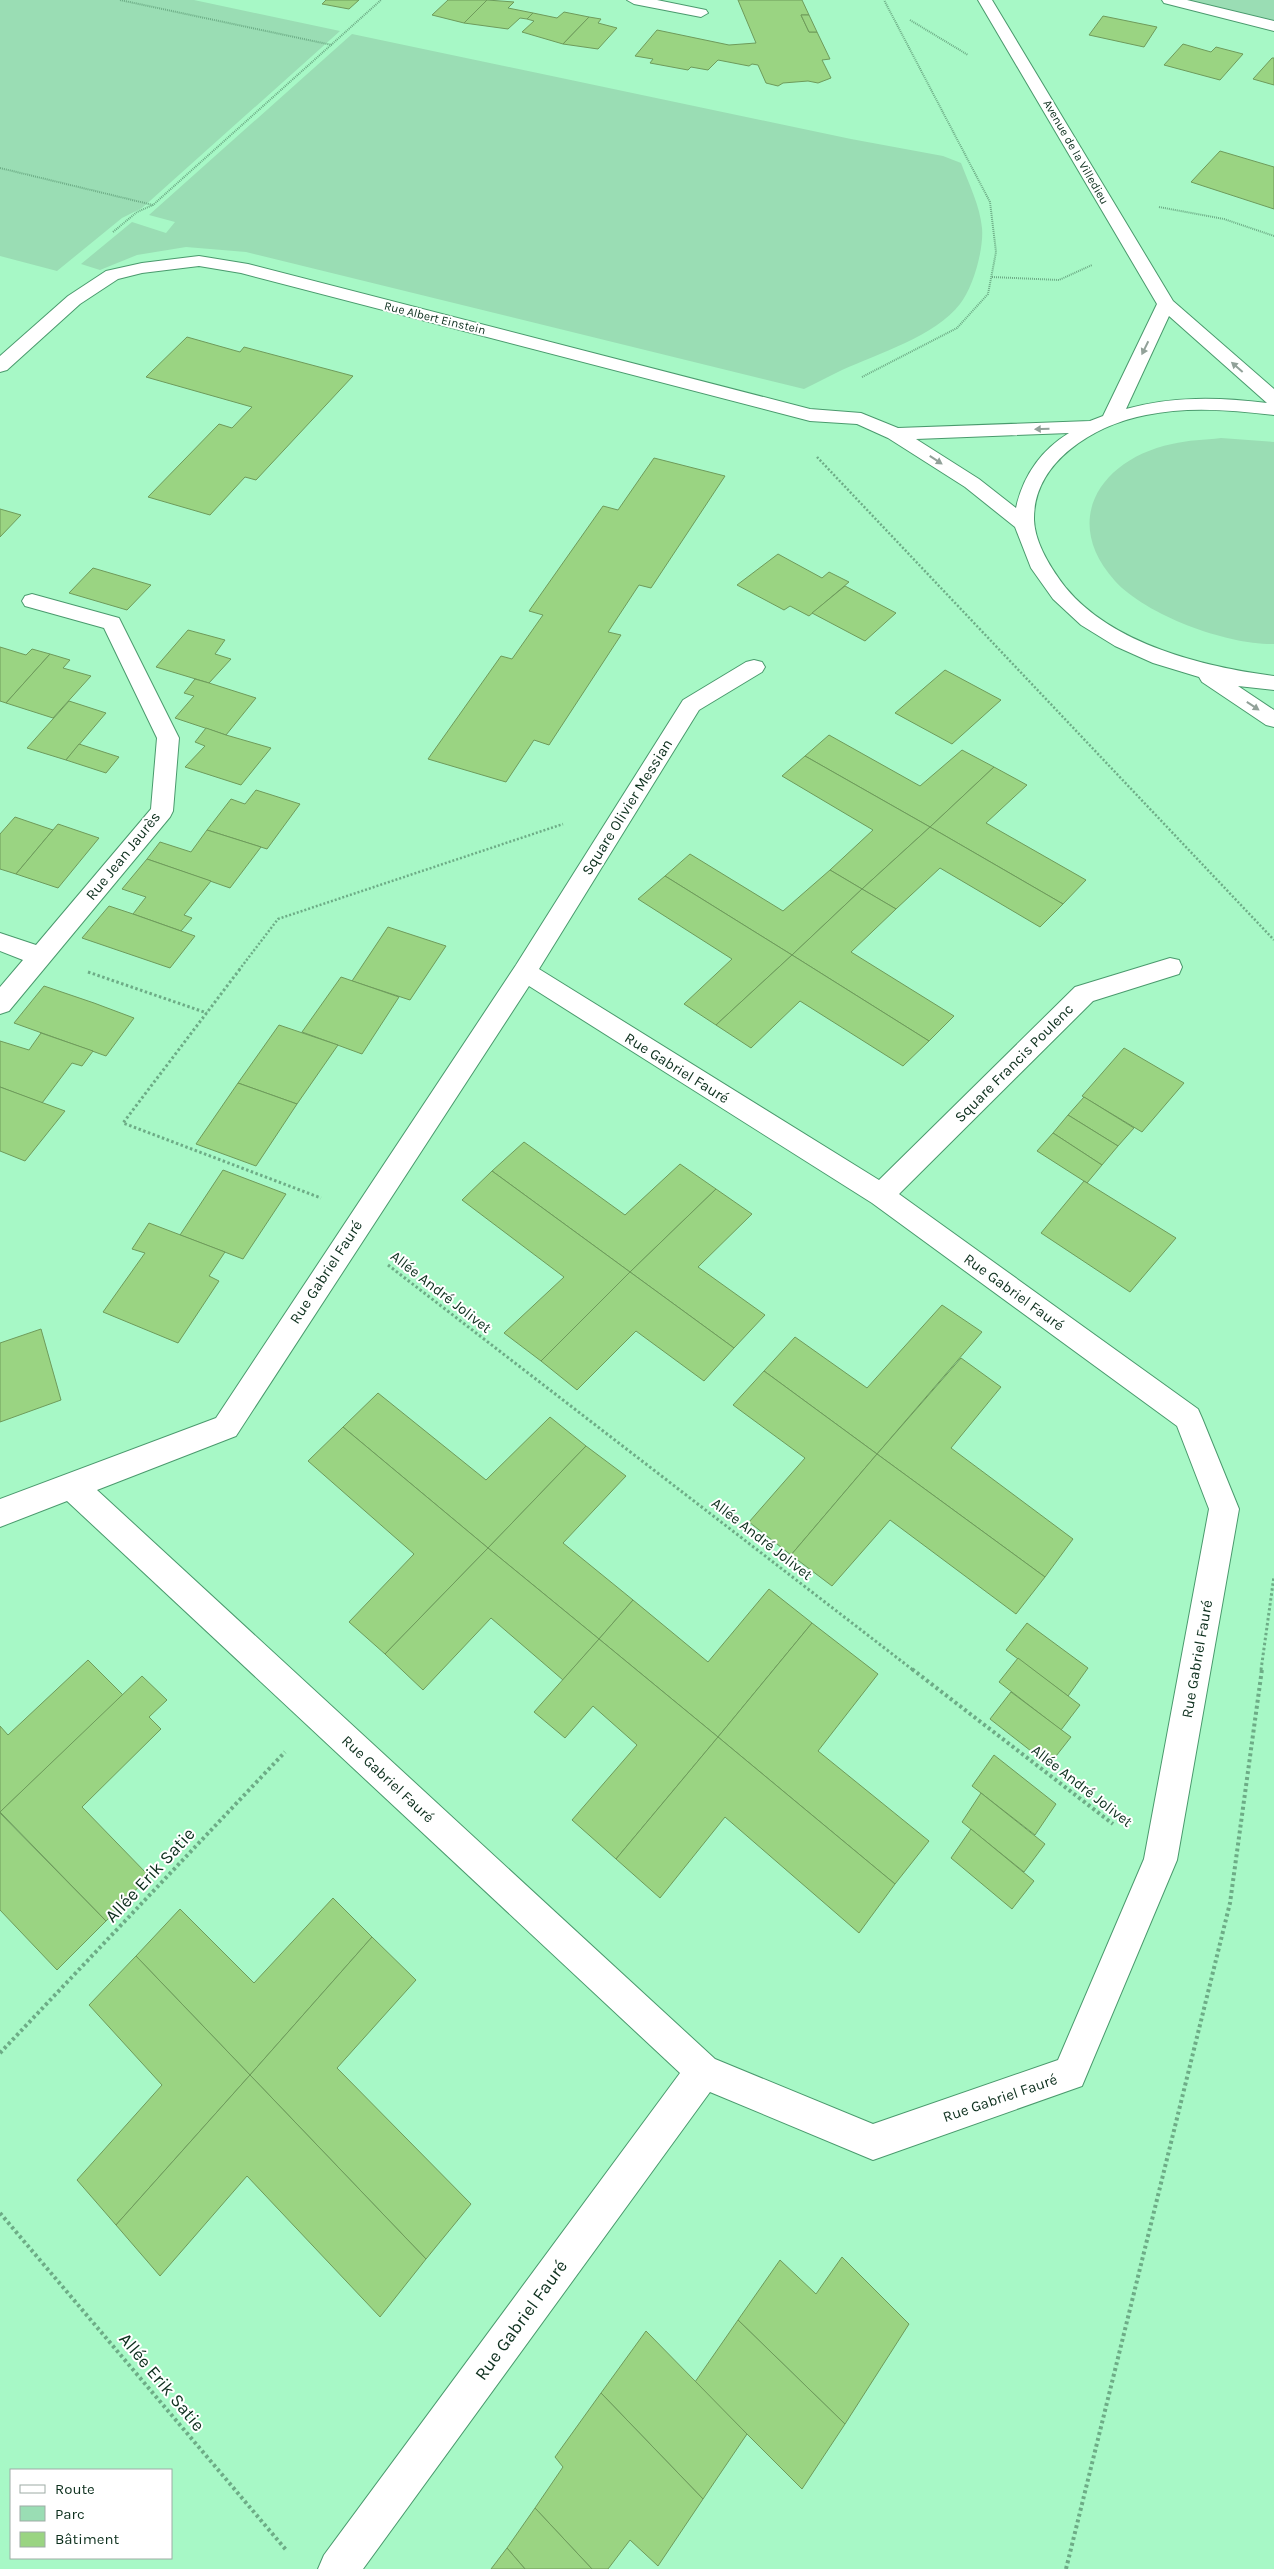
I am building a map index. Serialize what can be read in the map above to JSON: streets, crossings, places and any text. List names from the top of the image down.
{
  "streets": {
    "street": [
      "Avenue de la Villedieu",
      "Rue Albert Einstein",
      "Square Olivier Messian",
      "Rue Jean Jaurès",
      "Square Francis Poulenc",
      "Rue Gabriel Fauré"
    ],
    "path": ["Allée André Jolivet", "Allée Erik Satie"]
  },
  "crossings": [
    ["Square Olivier Messian", "Rue Gabriel Fauré"],
    ["Square Francis Poulenc", "Rue Gabriel Fauré"],
    ["Rue Gabriel Fauré", "Allée André Jolivet"],
    ["Rue Gabriel Fauré", "Allée Erik Satie"]
  ],
  "legend": ["Route", "Parc", "Bâtiment"]
}
